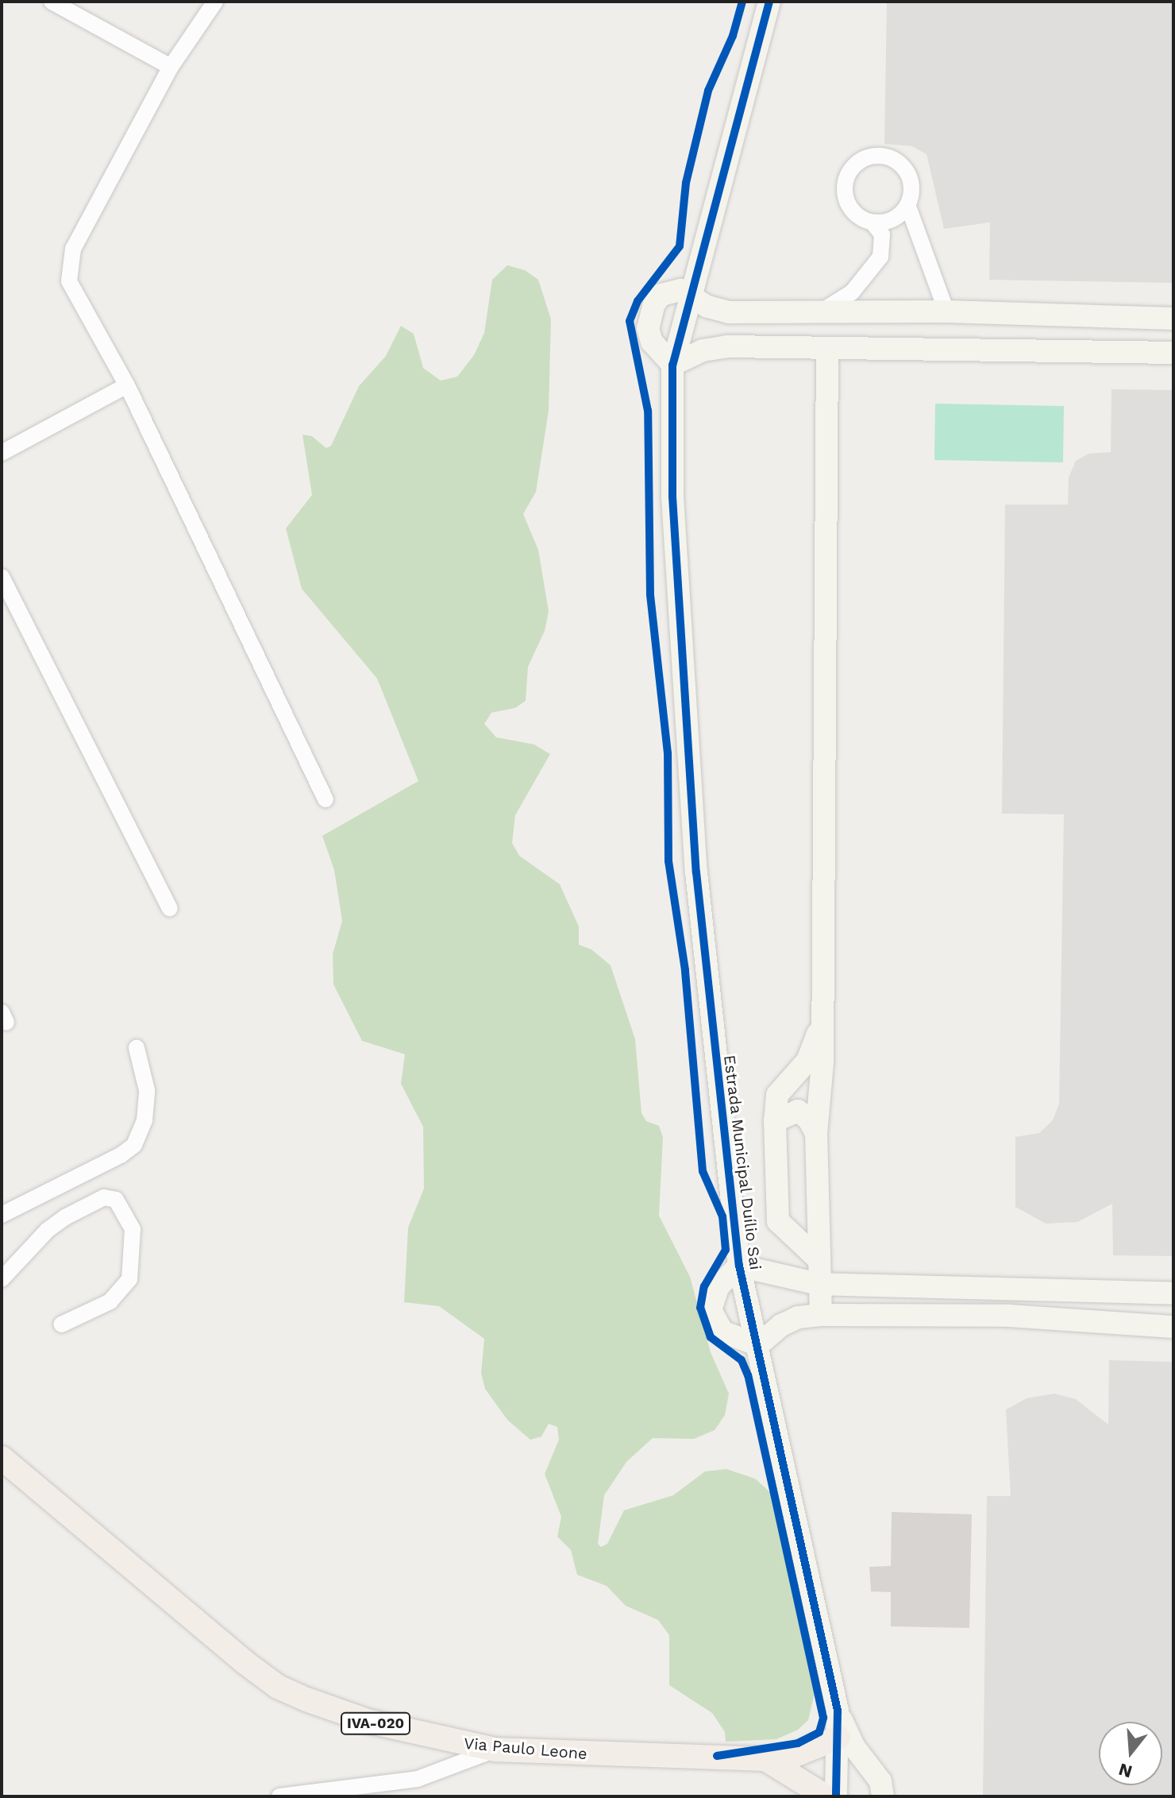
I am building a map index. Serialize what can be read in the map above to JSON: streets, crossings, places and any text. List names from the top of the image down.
{
  "streets": {
    "main road": ["IVA-020", "Via Paulo Leone"],
    "street": ["Estrada Municipal Duílio Sai"]
  },
  "north": "bottom"
}
